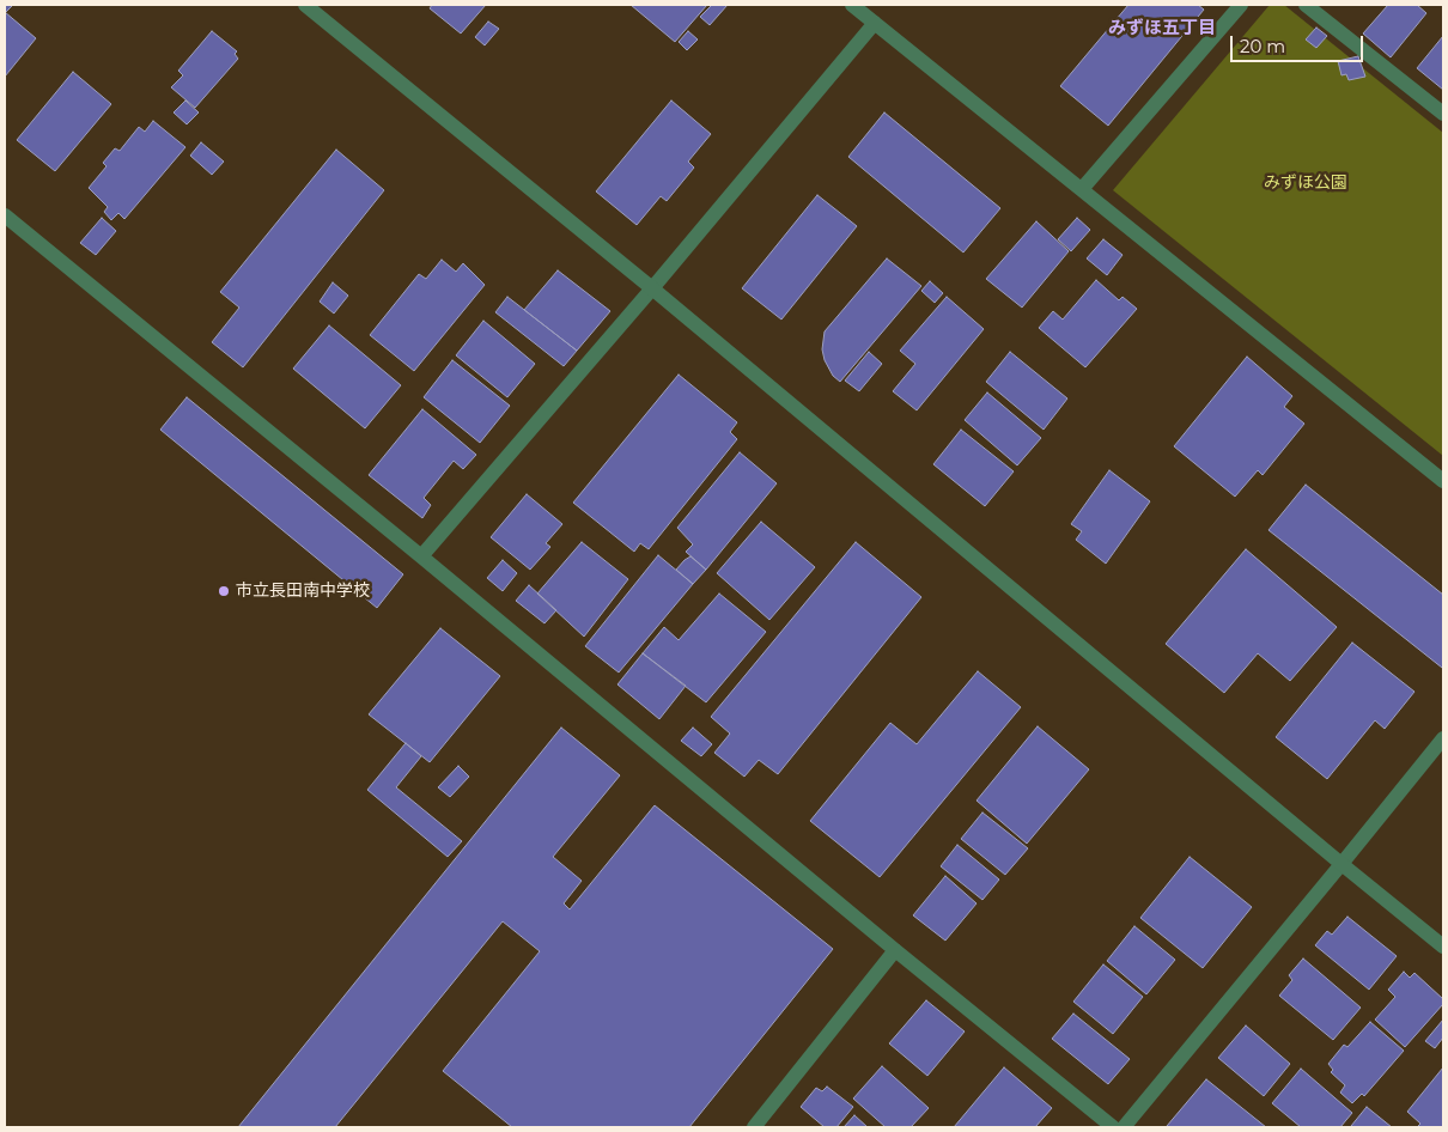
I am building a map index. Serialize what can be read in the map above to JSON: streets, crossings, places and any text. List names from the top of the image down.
{
  "districts": ["みずほ五丁目"],
  "parks": ["みずほ公園"],
  "places": ["市立長田南中学校"],
  "scale_bar": "20 m"
}
